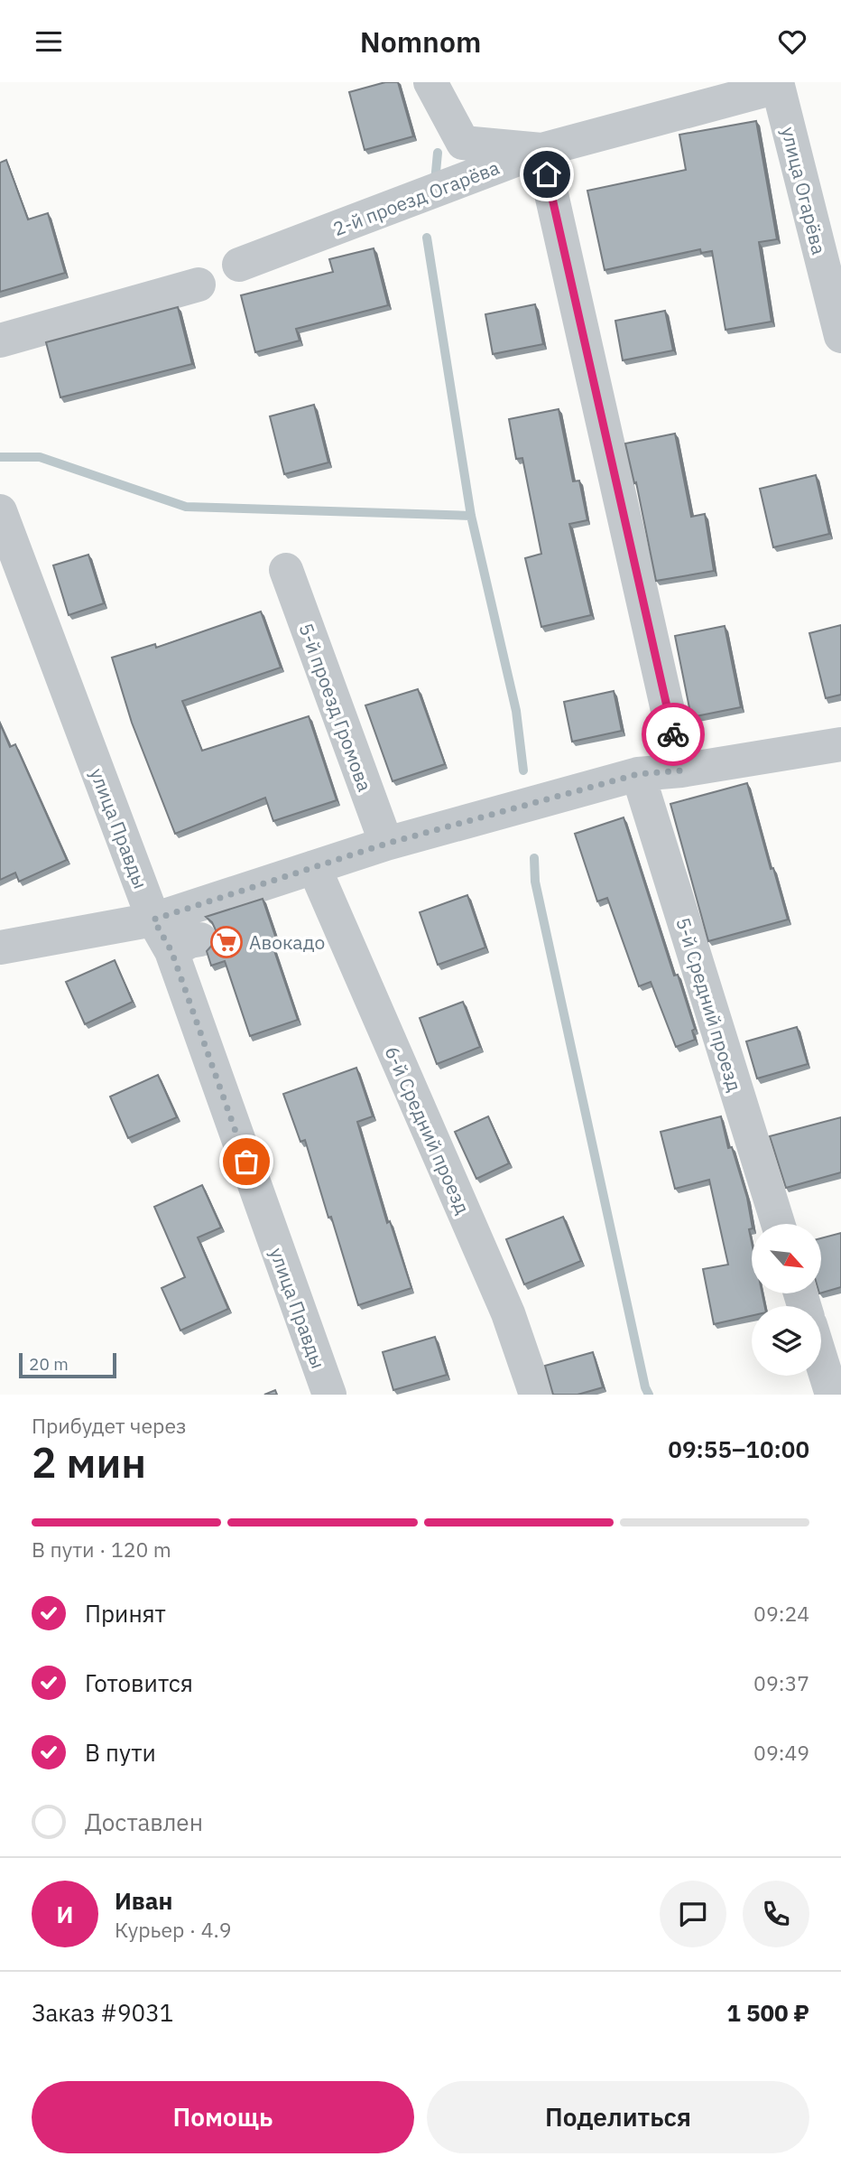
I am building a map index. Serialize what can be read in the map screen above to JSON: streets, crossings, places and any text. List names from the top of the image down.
{
  "streets": {
    "street": [
      "улица Огарёва",
      "2-й проезд Огарёва",
      "5-й проезд Громова",
      "улица Правды",
      "5-й Средний проезд",
      "6-й Средний проезд"
    ]
  },
  "crossings": [
    ["улица Огарёва", "2-й проезд Огарёва"]
  ],
  "places": {
    "supermarket": ["Авокадо"]
  },
  "scale_bar": "20 m",
  "north": "bottom right",
  "page": {
    "header": "Nomnom",
    "scale": "20 m",
    "heading": ["2 мин", "Прибудет через", "09:55–10:00"],
    "panel": [
      "Иван",
      "Курьер · 4.9",
      "Заказ #9031",
      "1 500 ₽"
    ],
    "bar": "В пути · 120 m",
    "list": [
      ["Принят", "09:24"],
      ["Готовится", "09:37"],
      ["В пути", "09:49"],
      "Доставлен"
    ],
    "round": "И",
    "buttons": ["Помощь", "Поделиться"]
  }
}
